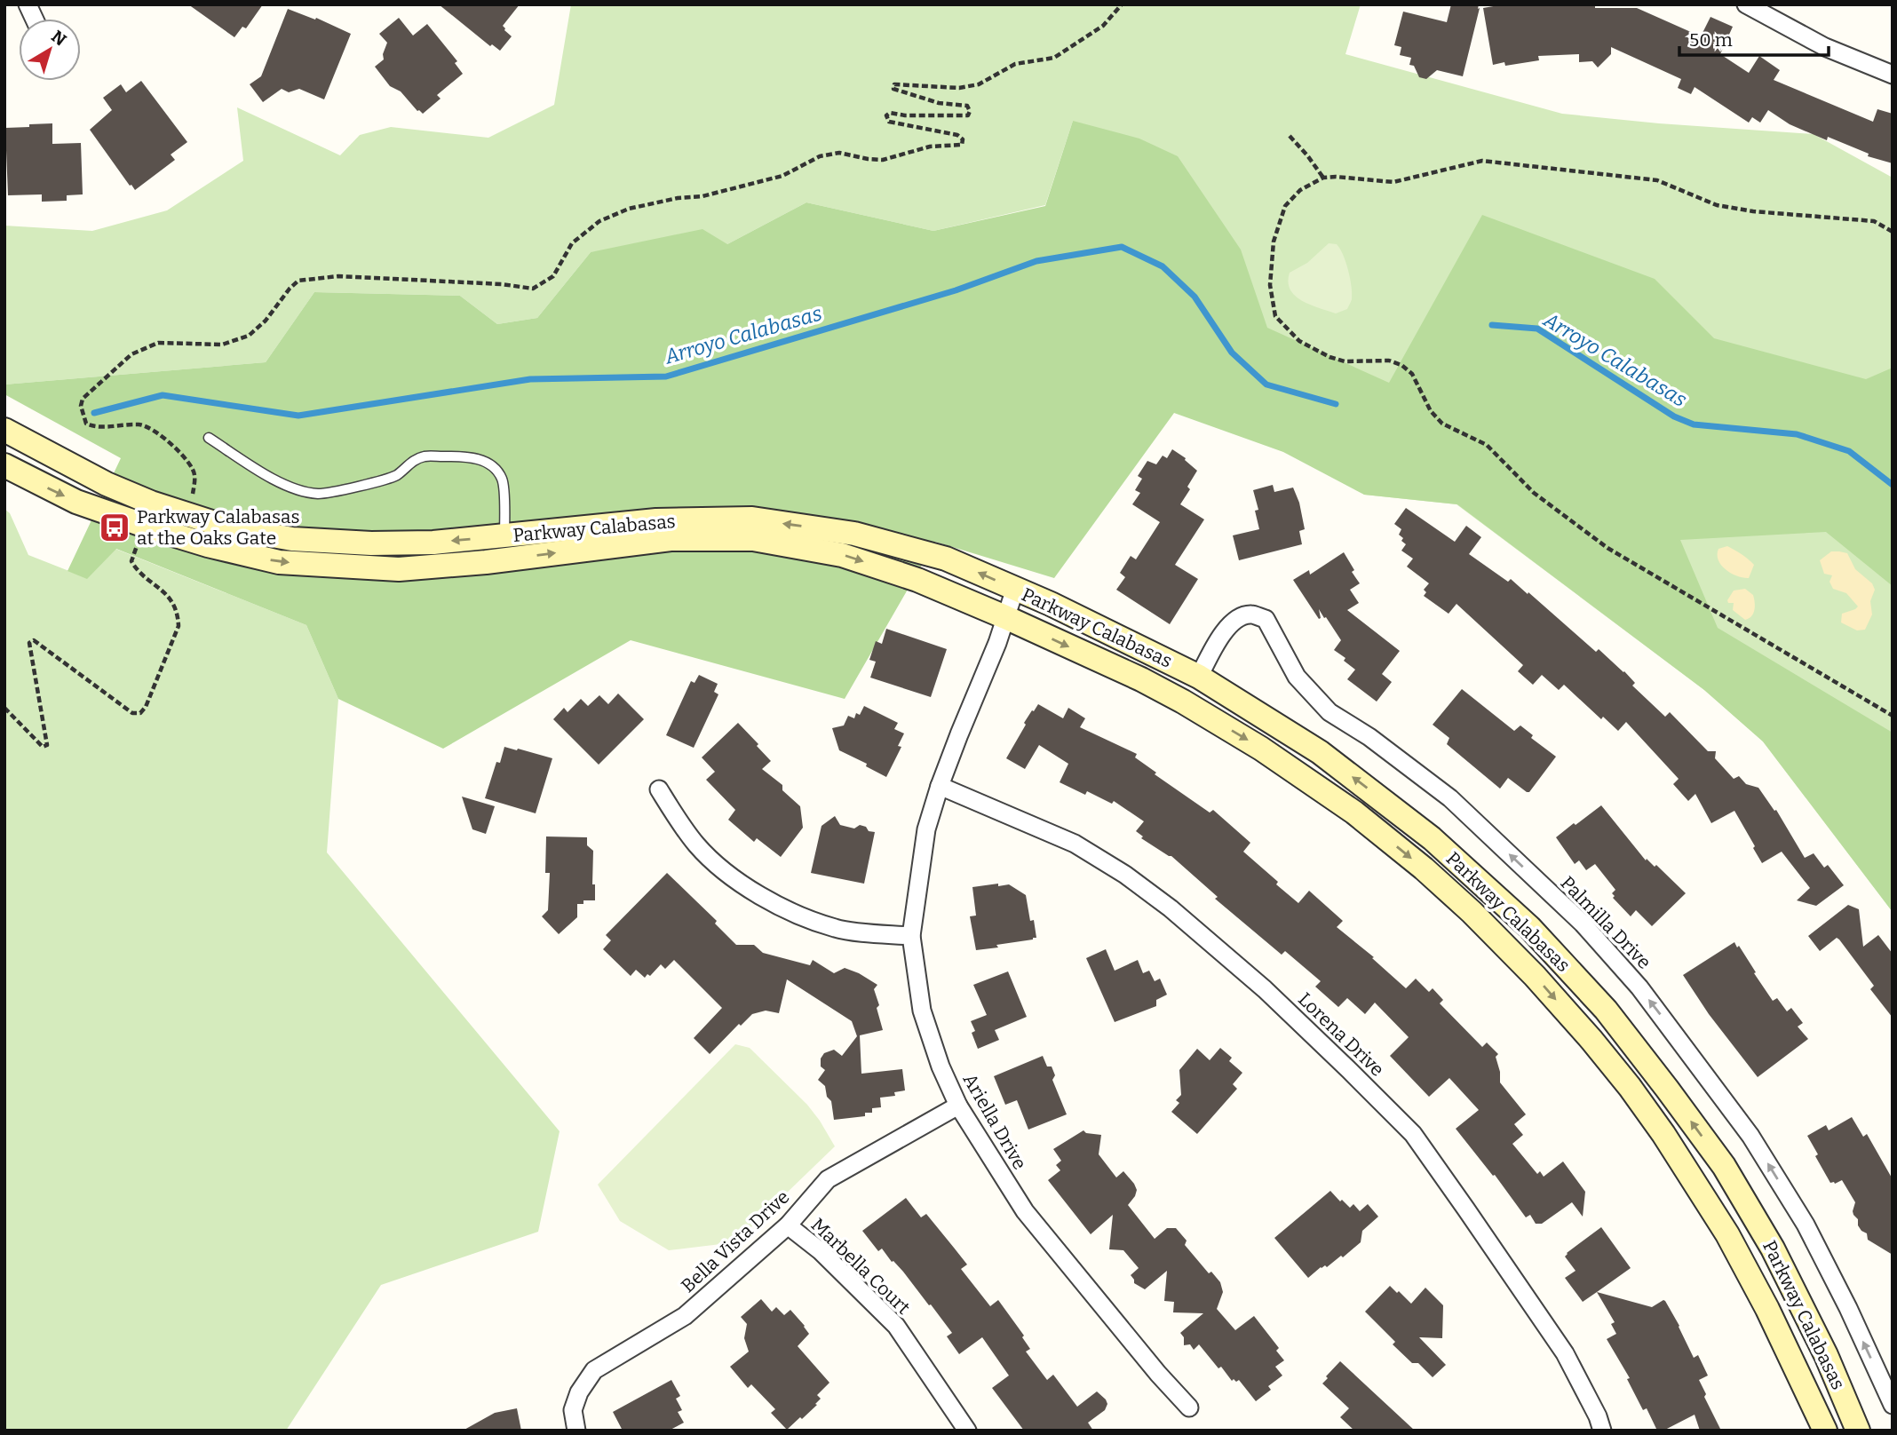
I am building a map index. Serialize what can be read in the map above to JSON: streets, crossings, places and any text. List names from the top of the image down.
{
  "streets": {
    "street": [
      "Parkway Calabasas",
      "Palmilla Drive",
      "Lorena Drive",
      "Ariella Drive",
      "Bella Vista Drive",
      "Marbella Court"
    ]
  },
  "crossings": [
    ["Parkway Calabasas", "Palmilla Drive"],
    ["Parkway Calabasas", "Ariella Drive"],
    ["Lorena Drive", "Ariella Drive"],
    ["Ariella Drive", "Bella Vista Drive"],
    ["Bella Vista Drive", "Marbella Court"]
  ],
  "one_way": ["Palmilla Drive"],
  "water": ["Arroyo Calabasas"],
  "places": {
    "bus stop": ["Parkway Calabasas at the Oaks Gate"]
  },
  "scale_bar": "50 m",
  "north": "top right"
}
